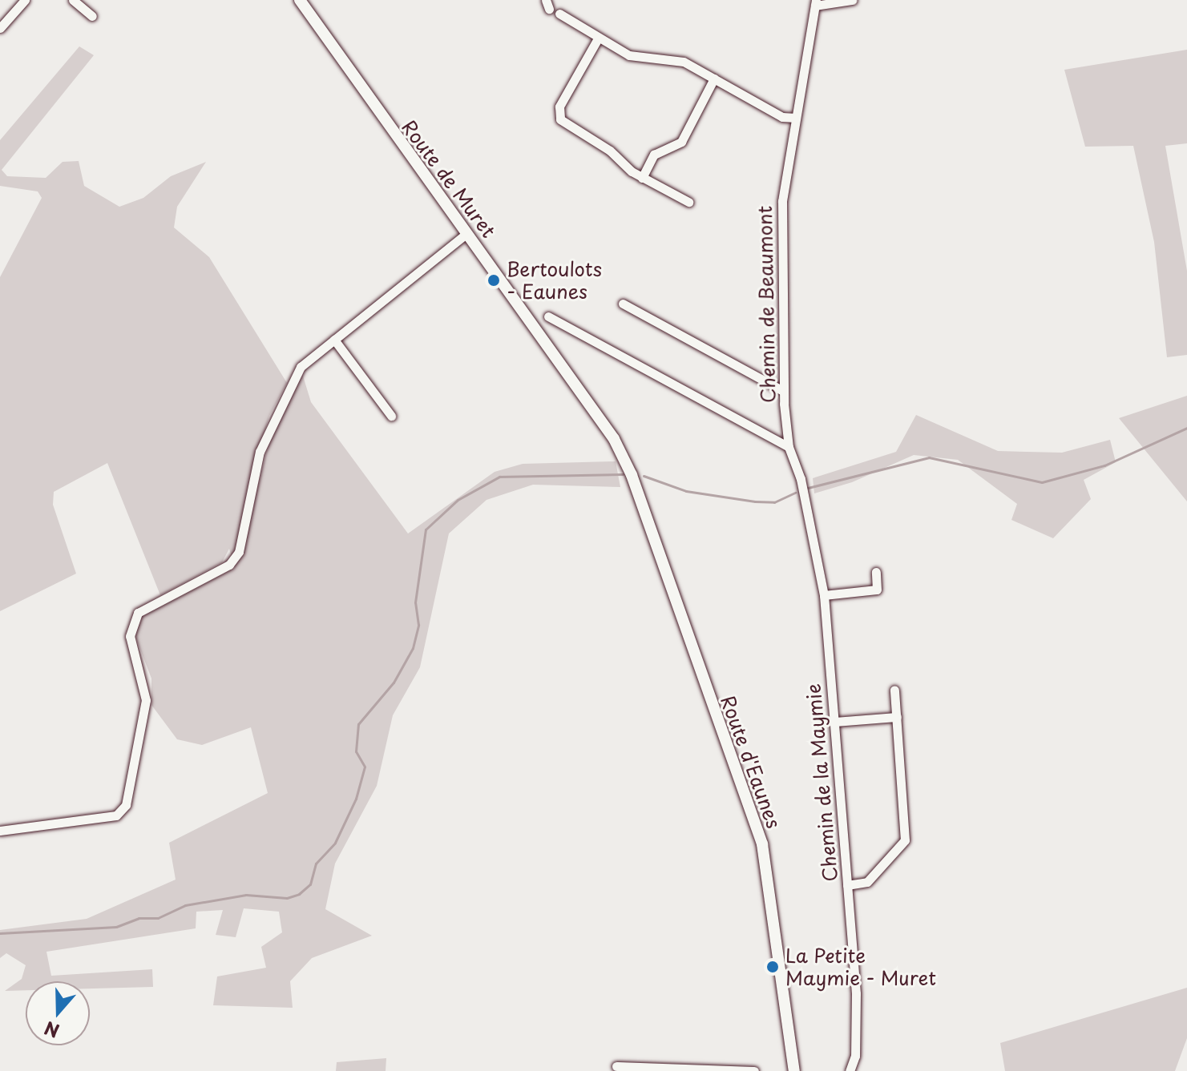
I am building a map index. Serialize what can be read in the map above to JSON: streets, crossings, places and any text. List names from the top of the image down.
{
  "streets": {
    "main road": ["Route de Muret", "Route d'Eaunes"],
    "street": ["Chemin de Beaumont", "Chemin de la Maymie"]
  },
  "crossings": [
    ["Route de Muret", "Route d'Eaunes"],
    ["Chemin de Beaumont", "Chemin de la Maymie"]
  ],
  "places": ["Bertoulots - Eaunes", "La Petite Maymie - Muret"],
  "north": "bottom"
}
